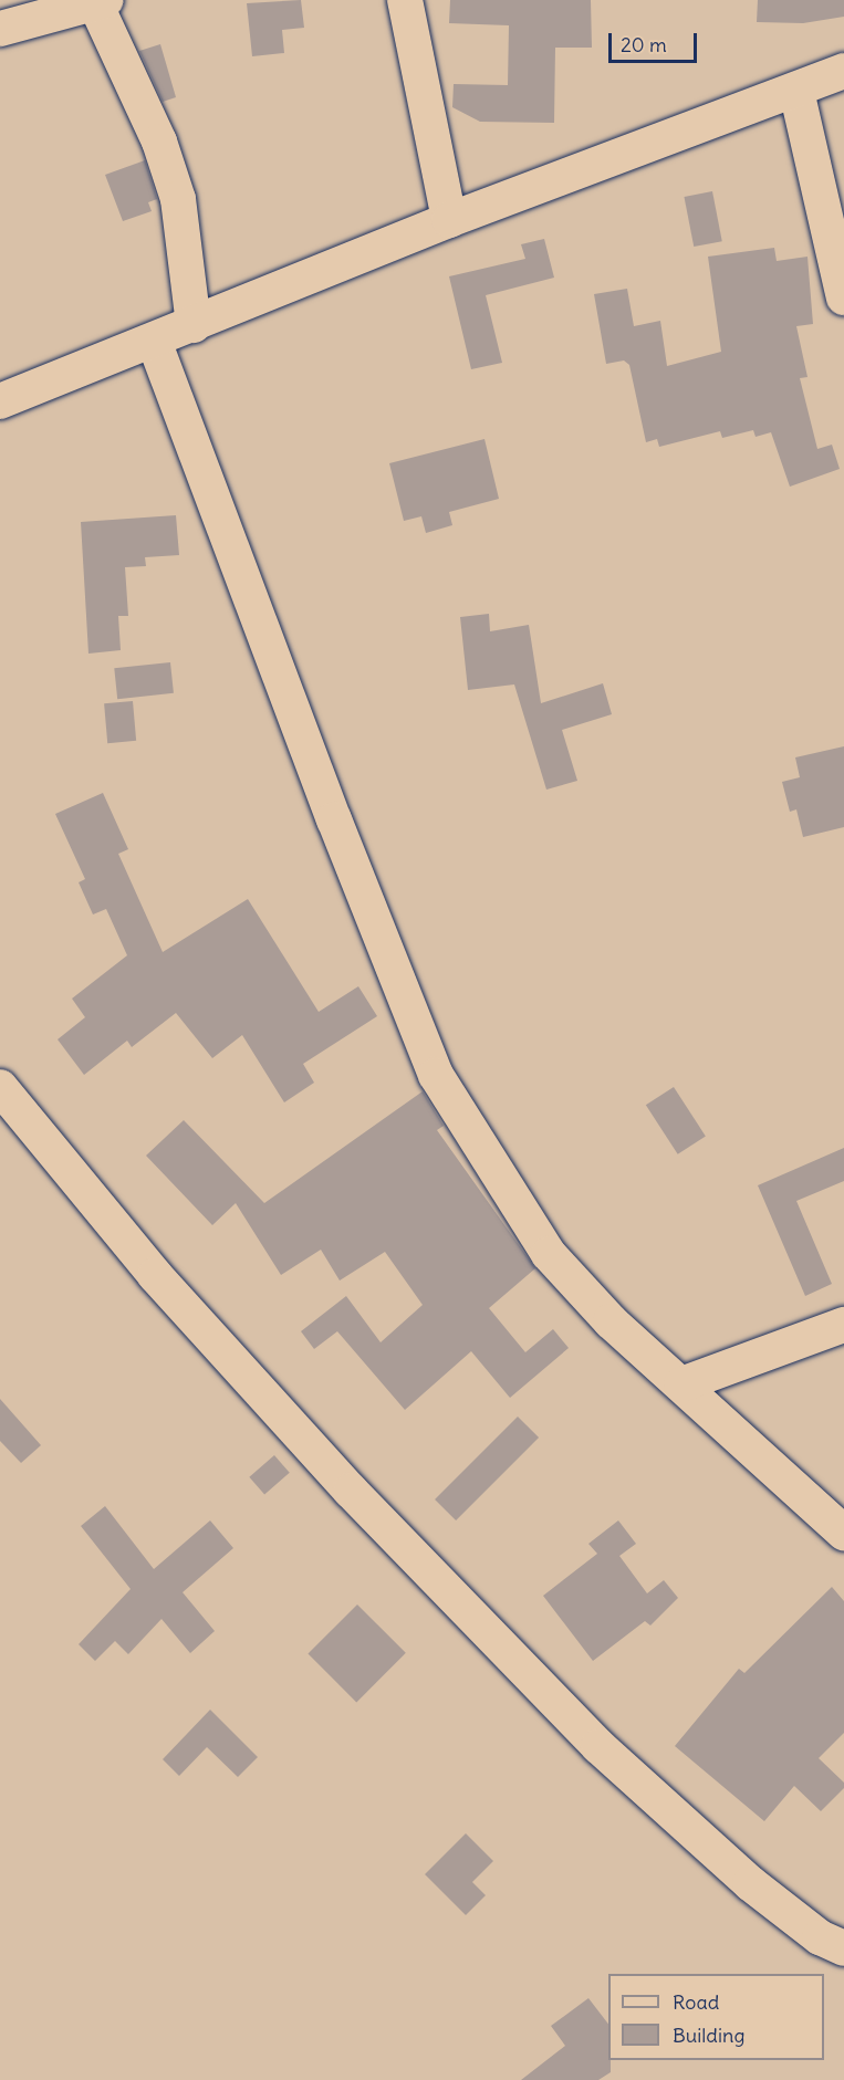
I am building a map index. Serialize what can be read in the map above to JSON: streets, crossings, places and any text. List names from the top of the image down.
{
  "legend": ["Road", "Building"],
  "scale_bar": "20 m"
}
